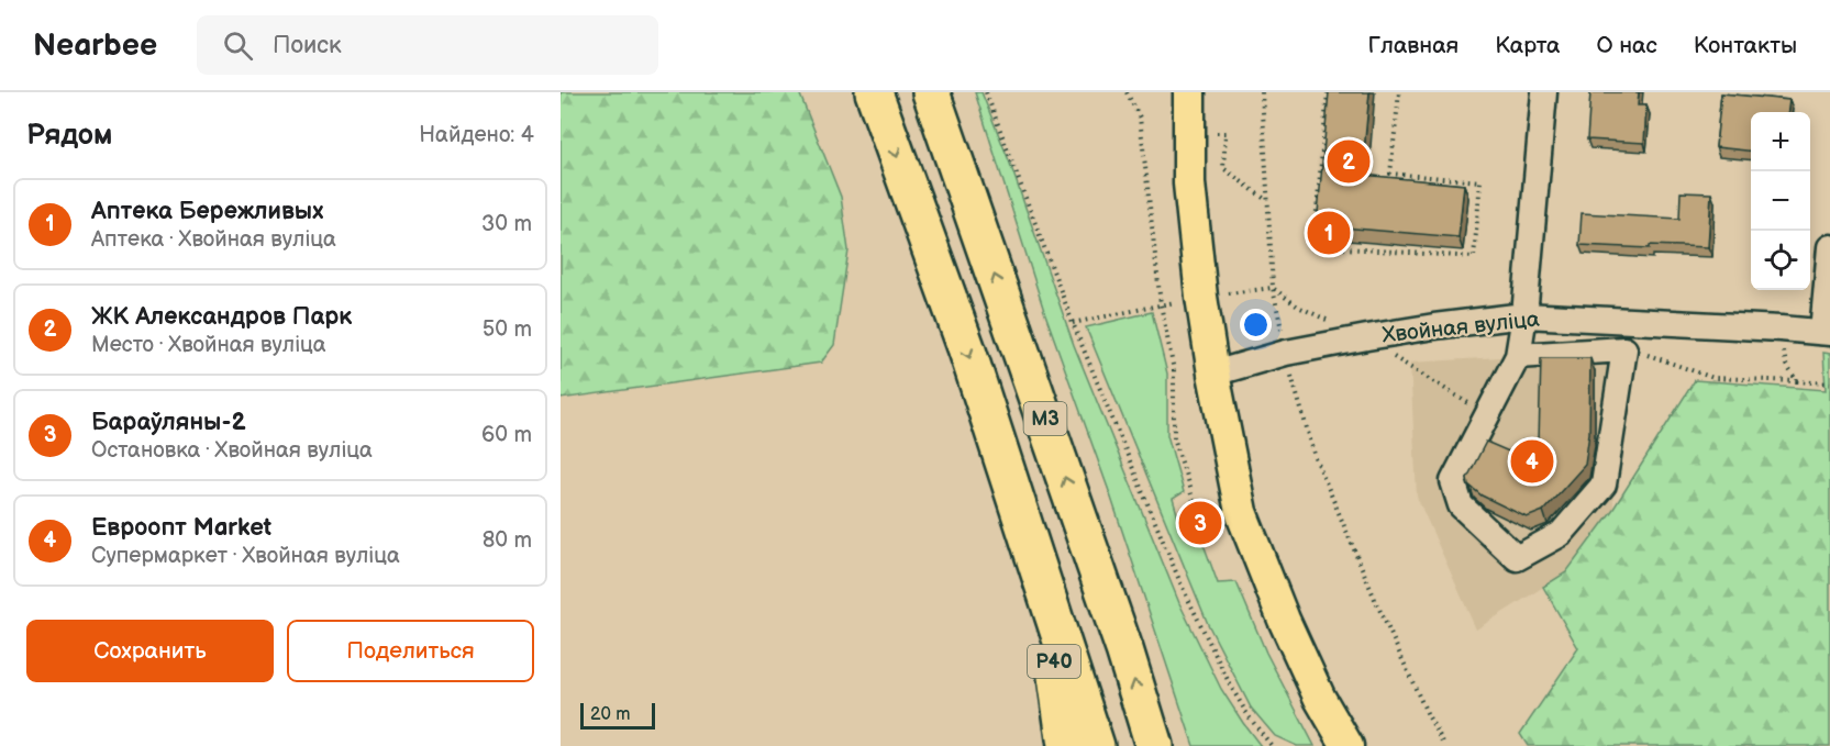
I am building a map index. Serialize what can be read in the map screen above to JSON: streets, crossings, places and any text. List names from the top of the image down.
{
  "streets": {
    "highway": ["М3", "Р40"],
    "street": ["Хвойная вуліца"]
  },
  "crossings": [
    ["М3", "Р40"]
  ],
  "scale_bar": "20 m",
  "page": {
    "header": "Nearbee",
    "search": "Поиск",
    "nav": [
      "Главная",
      "Карта",
      "О нас",
      "Контакты"
    ],
    "heading": ["Рядом", "Найдено: 4"],
    "map_buttons": ["+", "−"],
    "pins": [
      "2",
      "1",
      "4",
      "3"
    ],
    "list": [
      {
        "mark": "1",
        "name": "Аптека Бережливых",
        "note": "Аптека · Хвойная вуліца",
        "value": "30 m"
      },
      {
        "mark": "2",
        "name": "ЖК Александров Парк",
        "note": "Место · Хвойная вуліца",
        "value": "50 m"
      },
      {
        "mark": "3",
        "name": "Бараўляны-2",
        "note": "Остановка · Хвойная вуліца",
        "value": "60 m"
      },
      {
        "mark": "4",
        "name": "Евроопт Market",
        "note": "Супермаркет · Хвойная вуліца",
        "value": "80 m"
      }
    ],
    "buttons": ["Сохранить", "Поделиться"],
    "scale": "20 m"
  }
}
